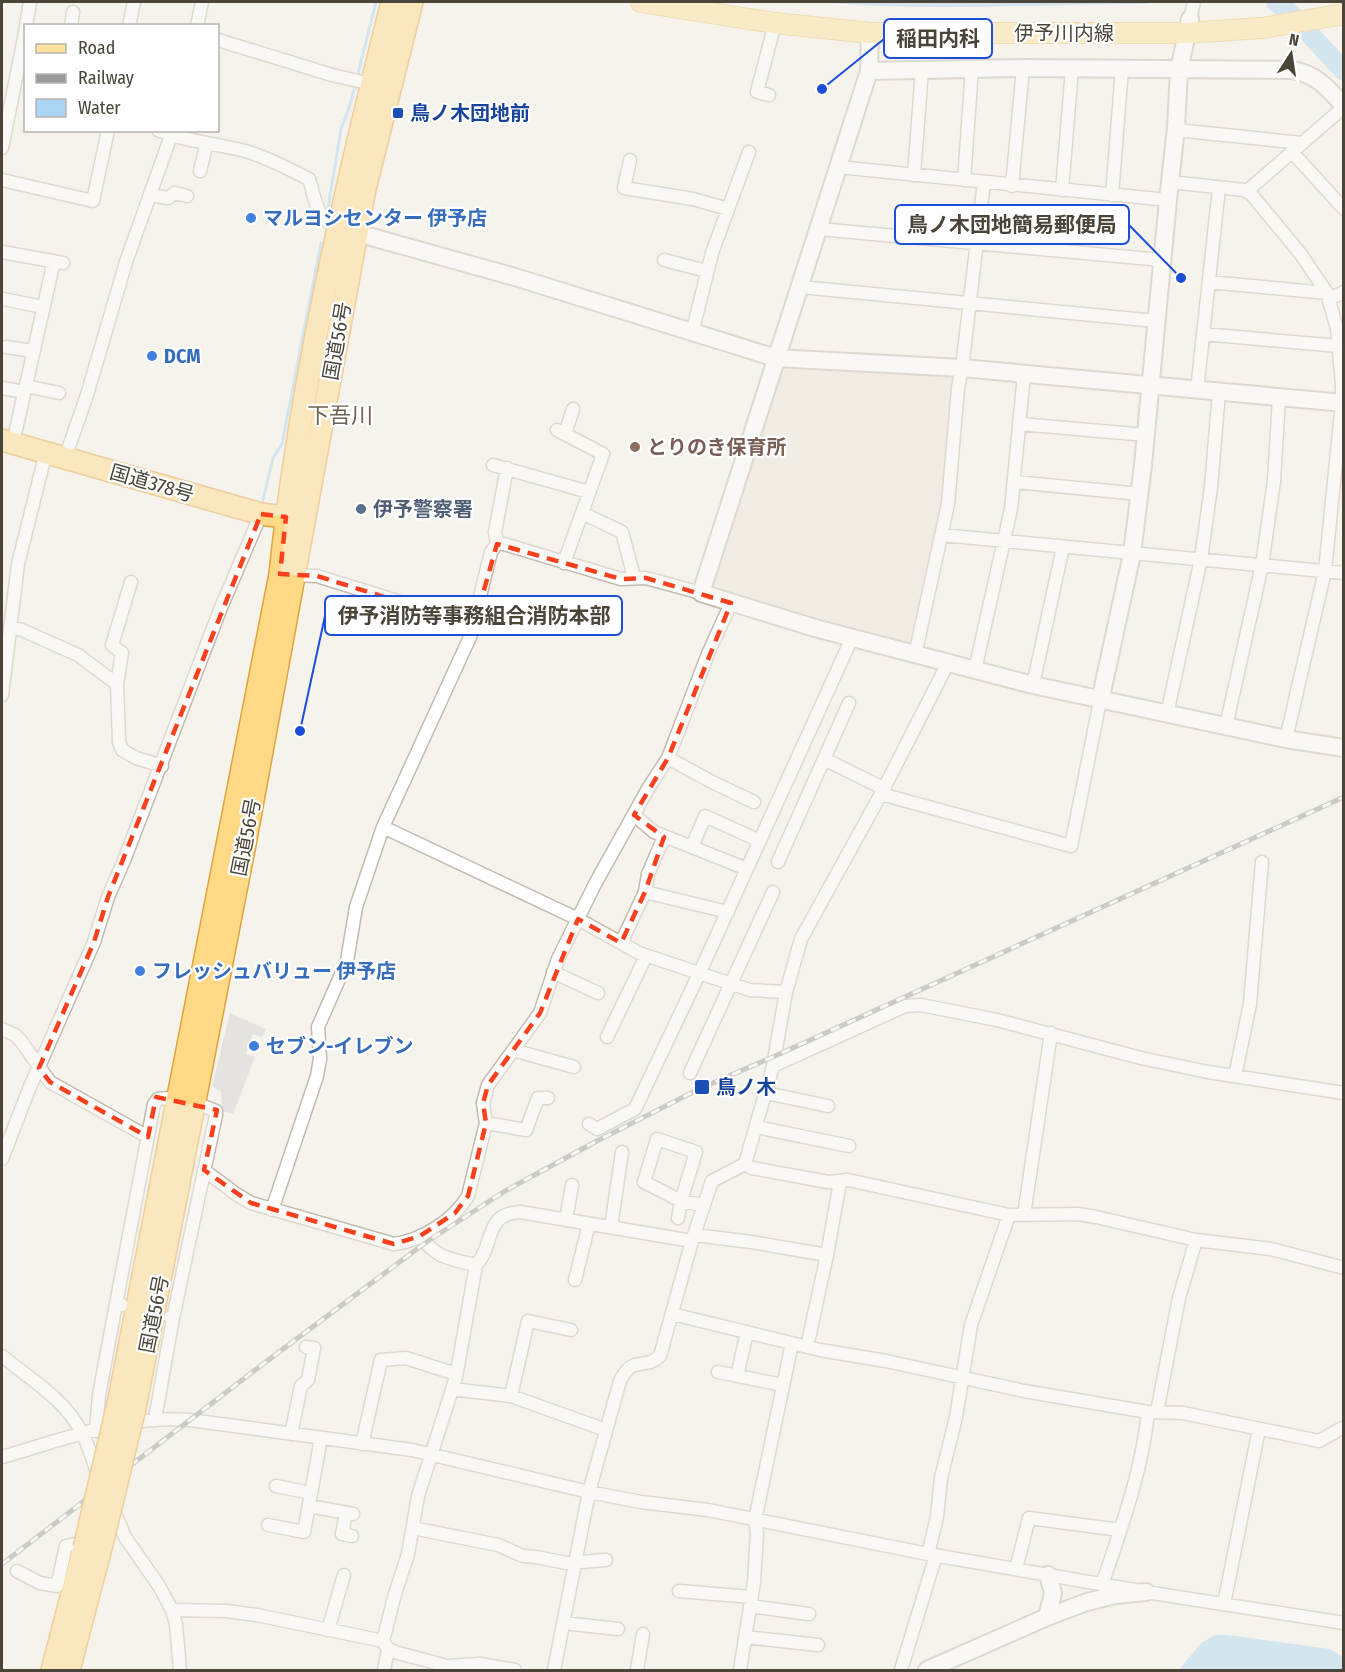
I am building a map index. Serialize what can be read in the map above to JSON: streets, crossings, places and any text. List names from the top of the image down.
{
  "streets": {
    "highway": ["国道56号", "国道378号"],
    "main road": ["伊予川内線"]
  },
  "crossings": [
    ["国道56号", "国道378号"]
  ],
  "districts": ["下吾川"],
  "places": {
    "other": [
      "稲田内科",
      "マルヨシセンター 伊予店",
      "鳥ノ木団地簡易郵便局",
      "DCM",
      "とりのき保育所",
      "伊予警察署",
      "伊予消防等事務組合消防本部",
      "フレッシュバリュー 伊予店",
      "セブン-イレブン"
    ],
    "transit": ["鳥ノ木団地前", "鳥ノ木"]
  },
  "legend": ["Road", "Railway", "Water"],
  "north": "top"
}
